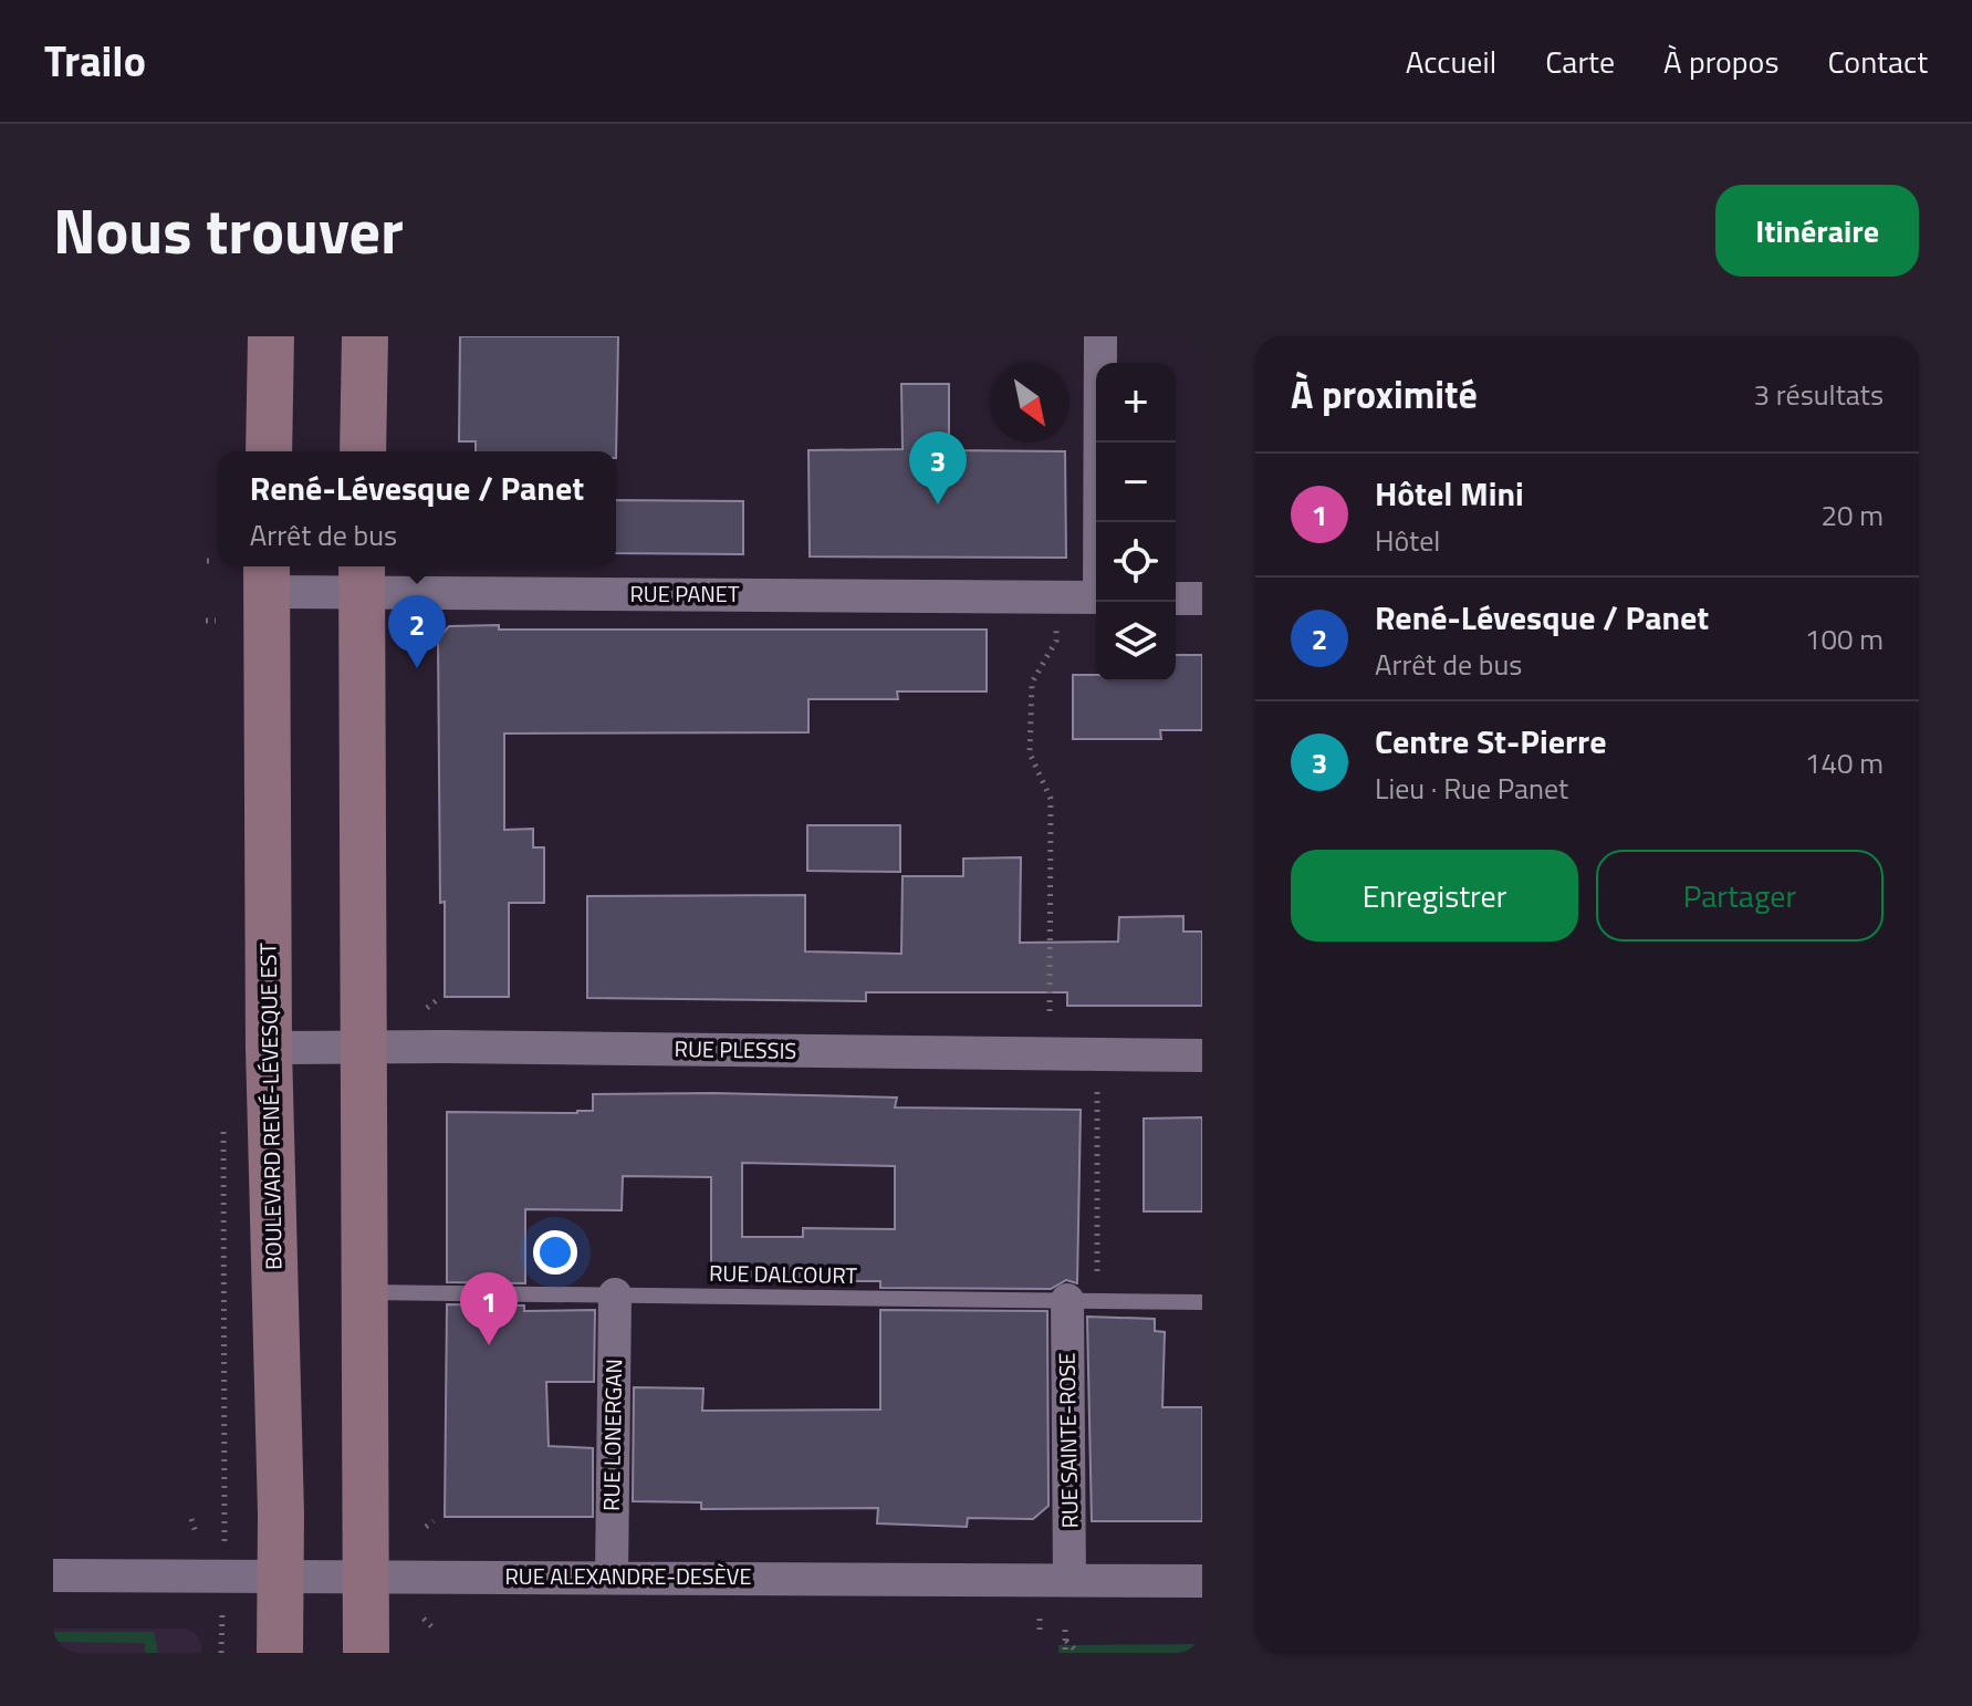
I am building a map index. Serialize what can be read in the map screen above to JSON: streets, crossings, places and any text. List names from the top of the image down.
{
  "streets": {
    "main road": ["BOULEVARD RENÉ-LÉVESQUE EST"],
    "street": [
      "RUE PANET",
      "RUE PLESSIS",
      "RUE LONERGAN",
      "RUE SAINTE-ROSE",
      "RUE ALEXANDRE-DESÈVE"
    ],
    "lane": ["RUE DALCOURT"]
  },
  "crossings": [
    ["RUE PANET", "BOULEVARD RENÉ-LÉVESQUE EST"],
    ["RUE PLESSIS", "BOULEVARD RENÉ-LÉVESQUE EST"],
    ["BOULEVARD RENÉ-LÉVESQUE EST", "RUE ALEXANDRE-DESÈVE"],
    ["RUE DALCOURT", "RUE LONERGAN"],
    ["RUE DALCOURT", "RUE SAINTE-ROSE"],
    ["RUE LONERGAN", "RUE ALEXANDRE-DESÈVE"],
    ["RUE SAINTE-ROSE", "RUE ALEXANDRE-DESÈVE"]
  ],
  "north": "bottom right",
  "page": {
    "header": "Trailo",
    "nav": [
      "Accueil",
      "Carte",
      "À propos",
      "Contact"
    ],
    "title": "Nous trouver",
    "buttons": [
      "Itinéraire",
      ["Enregistrer", "Partager"]
    ],
    "heading": ["À proximité", "3 résultats"],
    "map_buttons": ["+", "−"],
    "pins": ["3", "2", "1"],
    "popup": ["René-Lévesque / Panet", "Arrêt de bus"],
    "list": [
      {
        "mark": "1",
        "name": "Hôtel Mini",
        "note": "Hôtel",
        "value": "20 m"
      },
      {
        "mark": "2",
        "name": "René-Lévesque / Panet",
        "note": "Arrêt de bus",
        "value": "100 m"
      },
      {
        "mark": "3",
        "name": "Centre St-Pierre",
        "note": "Lieu · Rue Panet",
        "value": "140 m"
      }
    ]
  }
}
